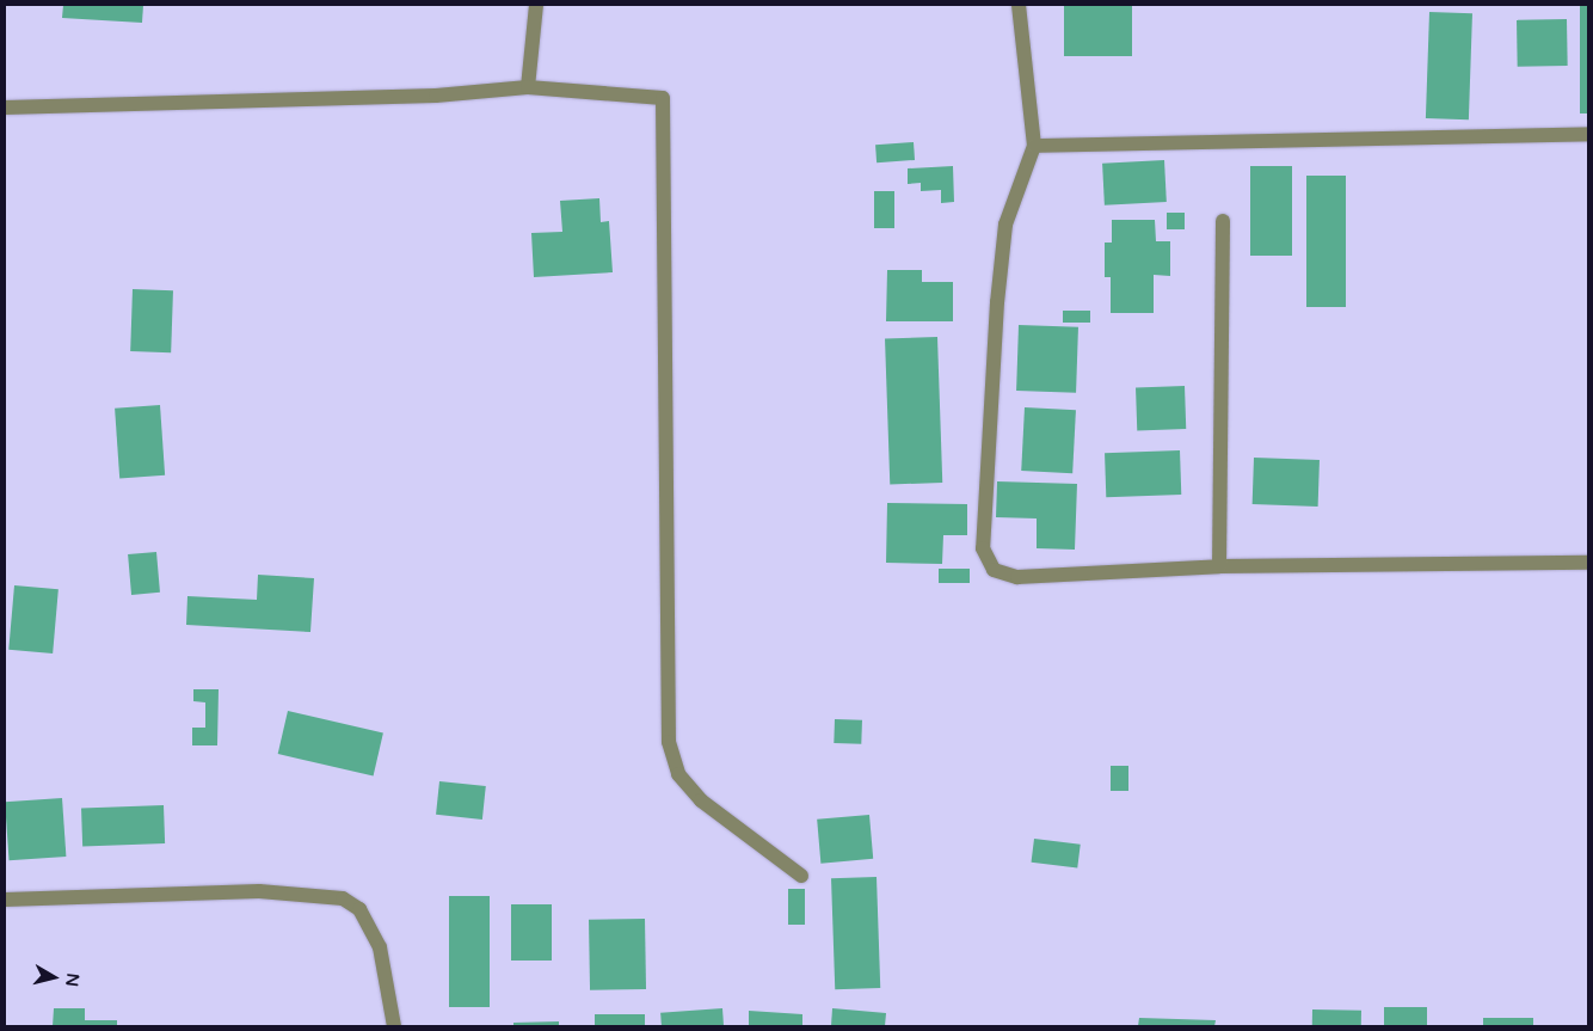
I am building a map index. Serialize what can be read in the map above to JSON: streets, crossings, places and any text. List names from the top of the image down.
{
  "north": "right"
}
